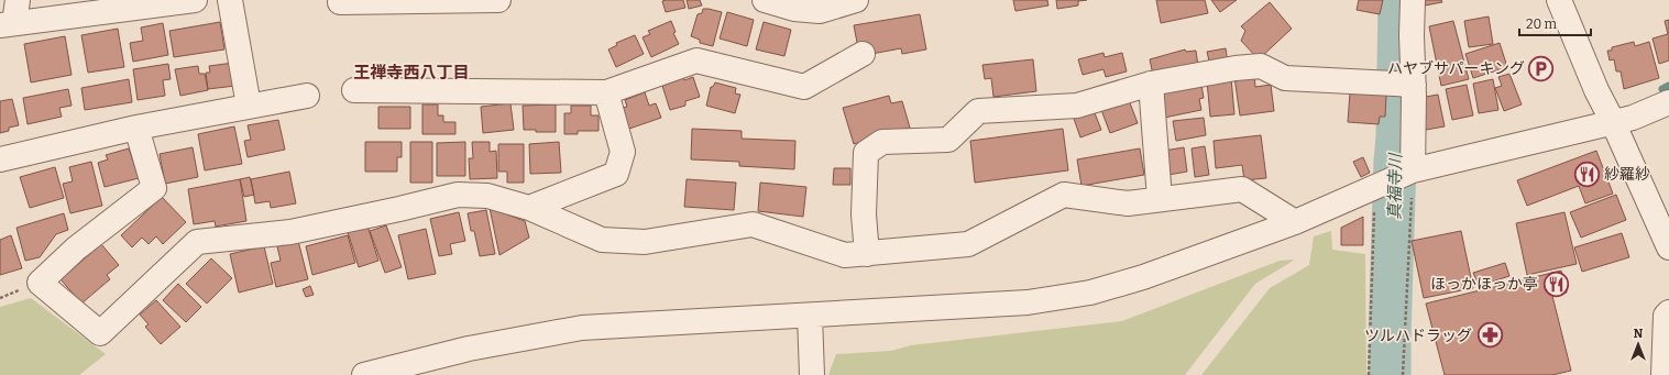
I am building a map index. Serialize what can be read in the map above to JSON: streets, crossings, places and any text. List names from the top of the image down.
{
  "districts": ["王禅寺西八丁目"],
  "water": ["真福寺川"],
  "places": {
    "parking": ["ハヤブサパーキング"],
    "restaurant": ["紗羅紗", "ほっかほっか亭"],
    "pharmacy": ["ツルハドラッグ"]
  },
  "scale_bar": "20 m",
  "north": "top"
}
